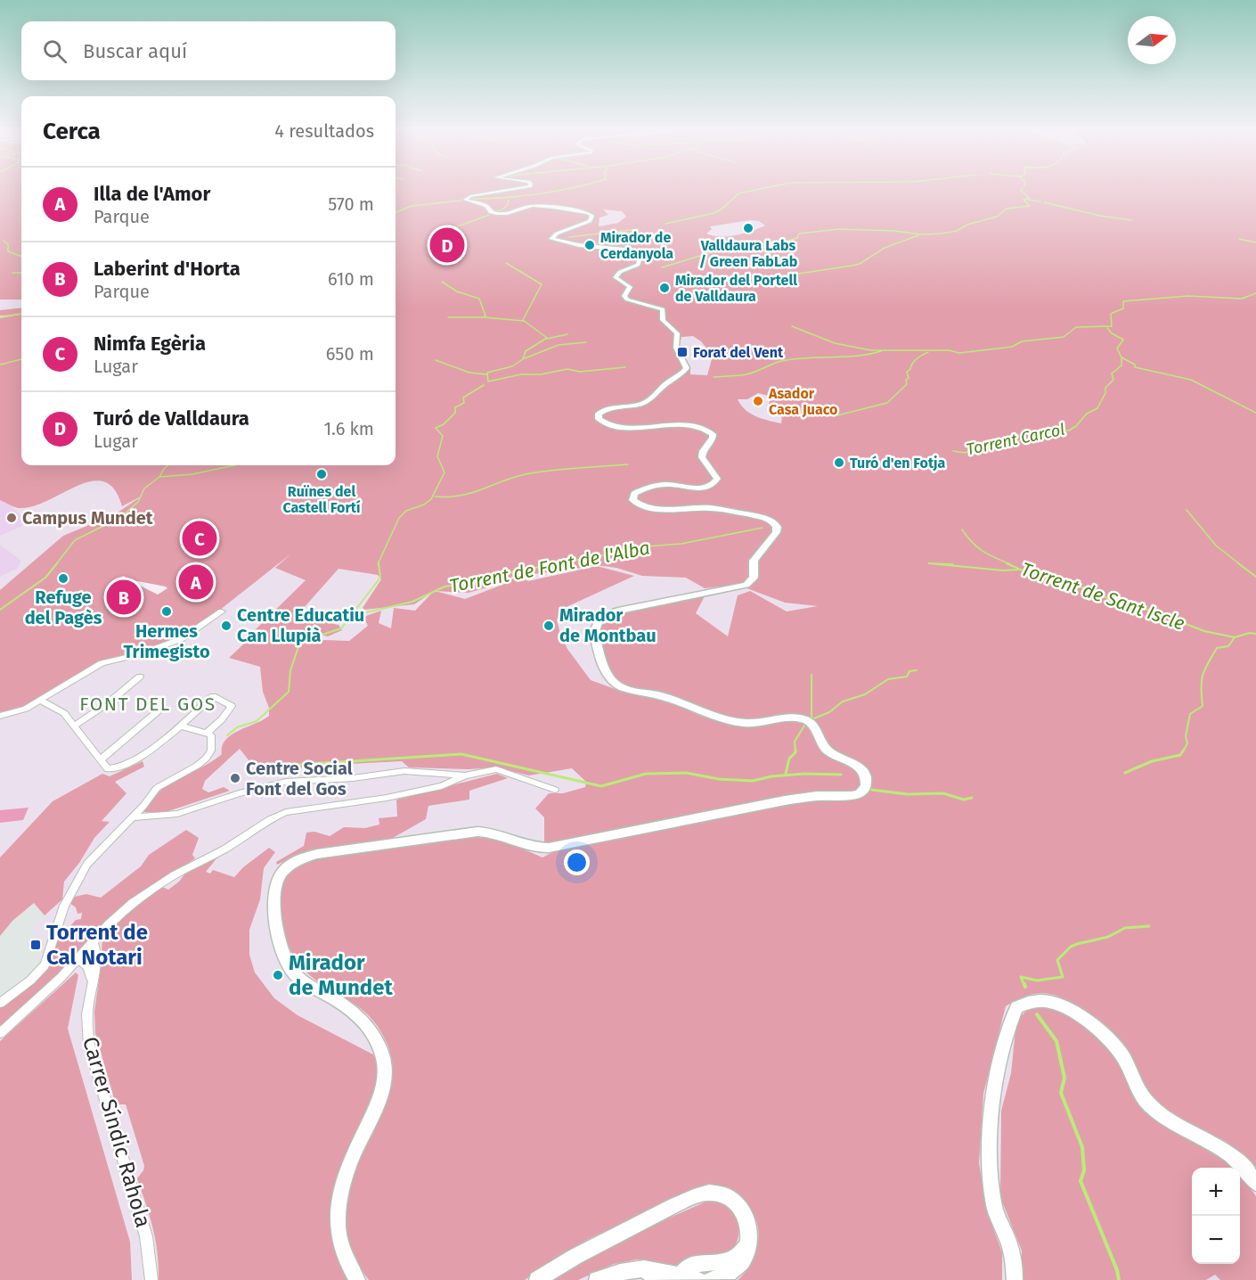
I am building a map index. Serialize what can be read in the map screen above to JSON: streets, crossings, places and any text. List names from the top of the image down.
{
  "streets": {
    "street": ["Carrer Síndic Rahola"]
  },
  "districts": ["FONT DEL GOS"],
  "water": ["Torrent Carcol", "Torrent de Font de l'Alba", "Torrent de Sant Iscle"],
  "places": {
    "other": [
      "Valldaura Labs / Green FabLab",
      "Mirador de Cerdanyola",
      "Mirador del Portell de Valldaura",
      "Asador Casa Juaco",
      "Turó d'en Fotja",
      "Ruïnes del Castell Fortí",
      "Campus Mundet",
      "Refuge del Pagès",
      "Hermes Trimegisto",
      "Centre Educatiu Can Llupià",
      "Mirador de Montbau",
      "Centre Social Font del Gos",
      "Mirador de Mundet"
    ],
    "transit": ["Forat del Vent", "Torrent de Cal Notari"]
  },
  "north": "right",
  "page": {
    "search": "Buscar aquí",
    "heading": ["Cerca", "4 resultados"],
    "list": [
      {
        "mark": "A",
        "name": "Illa de l'Amor",
        "note": "Parque",
        "value": "570 m"
      },
      {
        "mark": "B",
        "name": "Laberint d'Horta",
        "note": "Parque",
        "value": "610 m"
      },
      {
        "mark": "C",
        "name": "Nimfa Egèria",
        "note": "Lugar",
        "value": "650 m"
      },
      {
        "mark": "D",
        "name": "Turó de Valldaura",
        "note": "Lugar",
        "value": "1.6 km"
      }
    ],
    "pins": [
      "D",
      "C",
      "A",
      "B"
    ],
    "map_buttons": ["+", "−"]
  }
}
